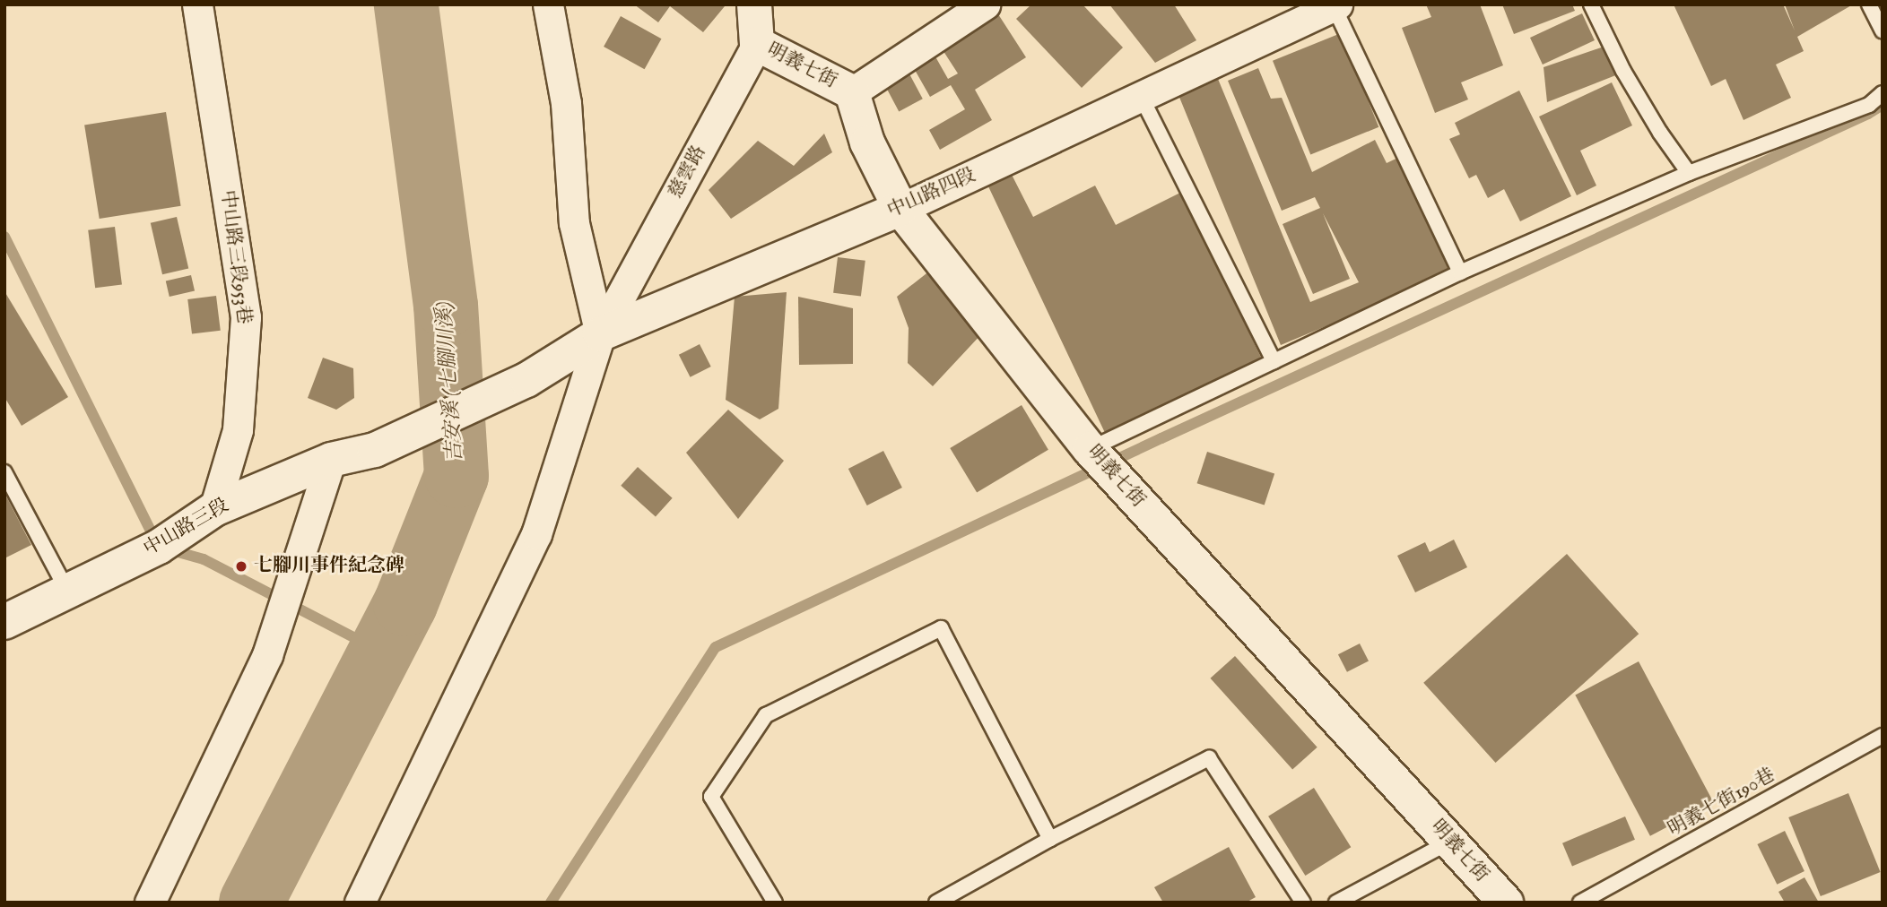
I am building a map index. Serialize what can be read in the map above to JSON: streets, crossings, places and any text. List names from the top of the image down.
{
  "streets": {
    "street": [
      "明義七街",
      "慈雲路",
      "中山路四段",
      "中山路三段953巷",
      "中山路三段"
    ],
    "lane": ["明義七街190巷"]
  },
  "crossings": [
    ["明義七街", "慈雲路"],
    ["明義七街", "中山路四段"],
    ["慈雲路", "中山路四段"],
    ["中山路四段", "中山路三段"],
    ["中山路三段953巷", "中山路三段"]
  ],
  "water": ["吉安溪 (七腳川溪)"],
  "places": ["七腳川事件紀念碑"]
}
